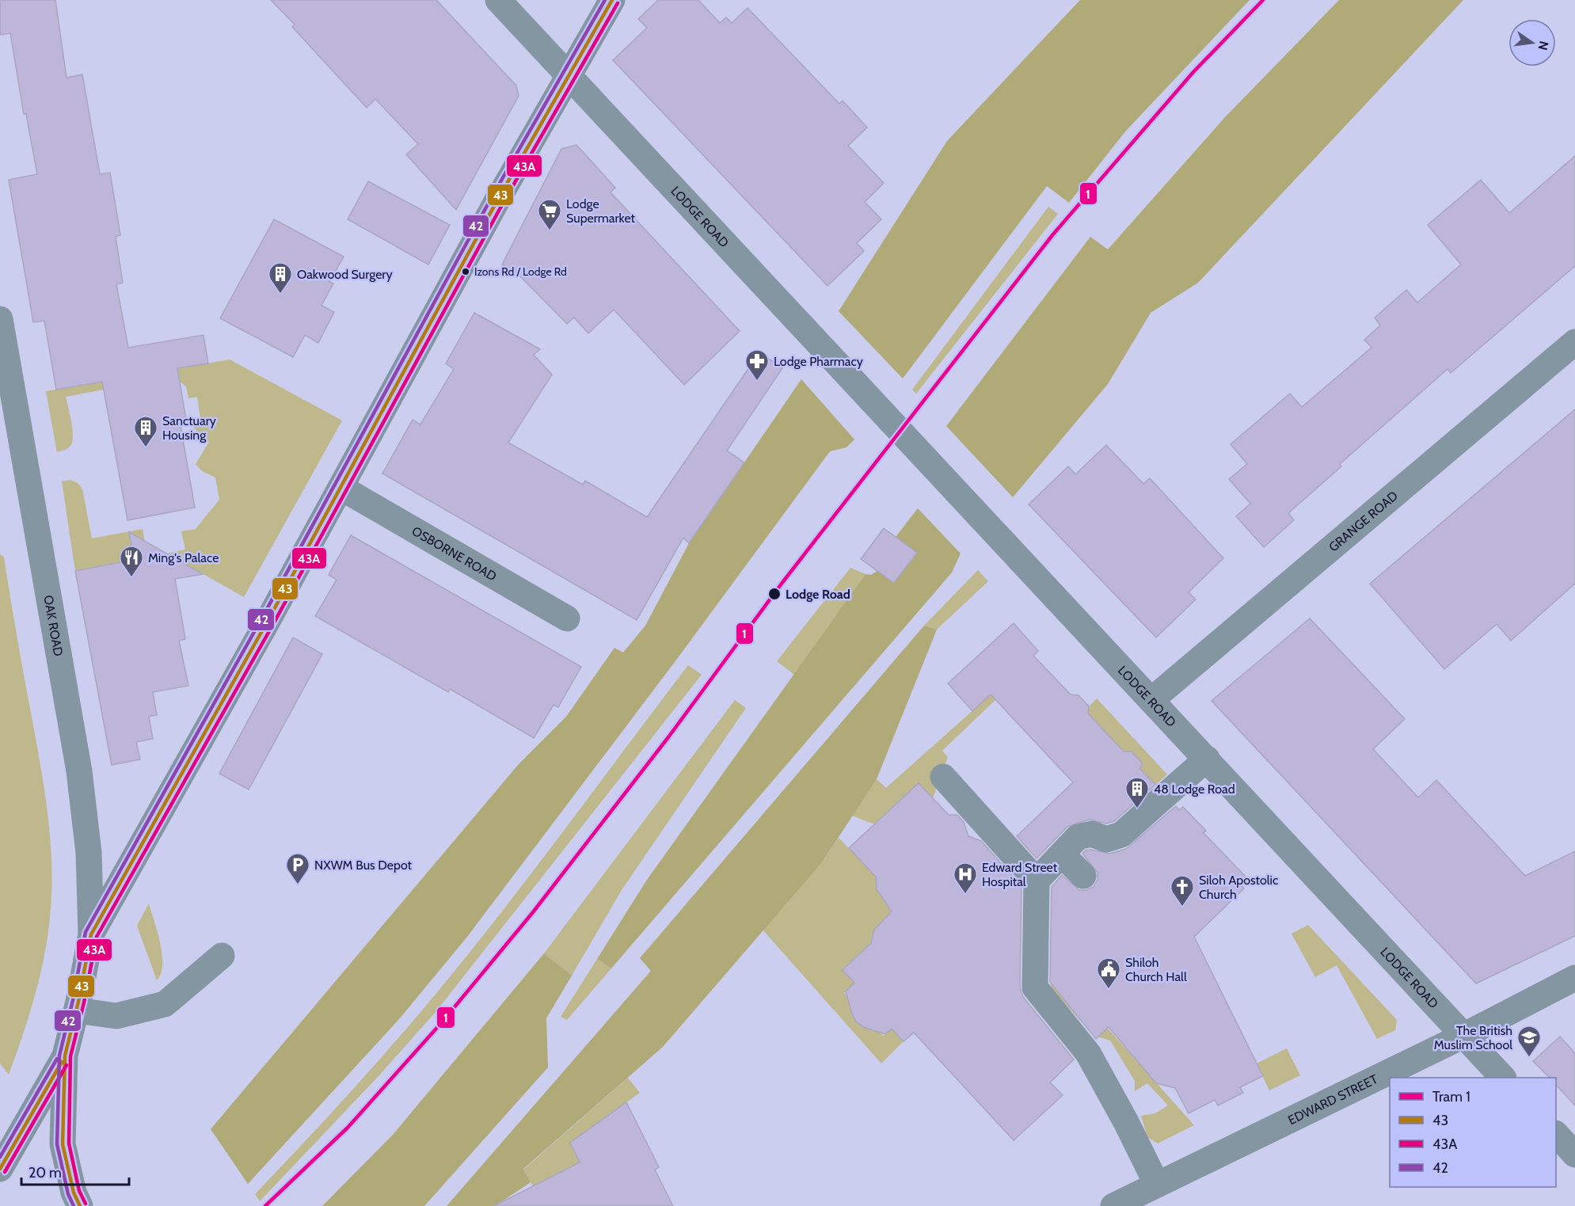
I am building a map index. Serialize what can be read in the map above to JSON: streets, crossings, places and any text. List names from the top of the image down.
{
  "streets": {
    "street": [
      "LODGE ROAD",
      "GRANGE ROAD",
      "OSBORNE ROAD",
      "OAK ROAD",
      "EDWARD STREET"
    ]
  },
  "crossings": [
    ["LODGE ROAD", "GRANGE ROAD"],
    ["LODGE ROAD", "EDWARD STREET"]
  ],
  "places": {
    "supermarket": ["Lodge Supermarket"],
    "other": ["Izons Rd / Lodge Rd", "Lodge Road"],
    "building": ["Oakwood Surgery", "Sanctuary Housing", "48 Lodge Road"],
    "pharmacy": ["Lodge Pharmacy"],
    "restaurant": ["Ming's Palace"],
    "parking": ["NXWM Bus Depot"],
    "hospital": ["Edward Street Hospital"],
    "church": ["Siloh Apostolic Church"],
    "public building": ["Shiloh Church Hall"],
    "school or university": ["The British Muslim School"]
  },
  "lines": [
    "tram line 1",
    "transit line 43",
    "transit line 42",
    "transit line 43A"
  ],
  "legend": [
    "Tram 1",
    "43",
    "43A",
    "42"
  ],
  "scale_bar": "20 m",
  "north": "right"
}
